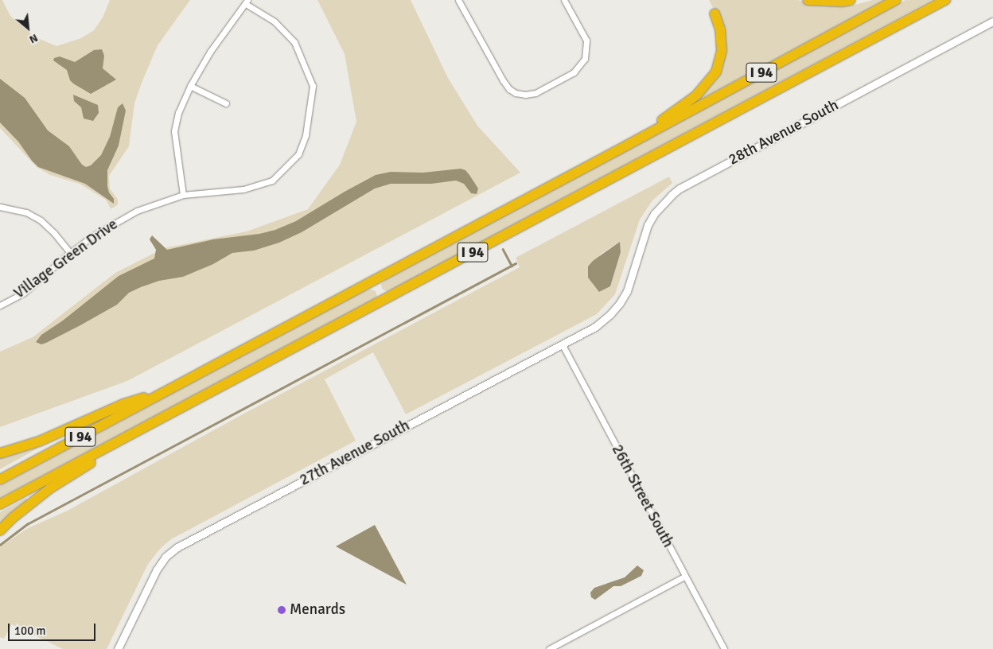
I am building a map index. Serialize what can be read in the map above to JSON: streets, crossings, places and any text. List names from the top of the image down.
{
  "streets": {
    "highway": ["I 94"],
    "street": [
      "28th Avenue South",
      "Village Green Drive",
      "27th Avenue South",
      "26th Street South"
    ]
  },
  "crossings": [
    ["28th Avenue South", "27th Avenue South"],
    ["27th Avenue South", "26th Street South"]
  ],
  "places": ["Menards"],
  "scale_bar": "100 m",
  "north": "bottom right"
}
